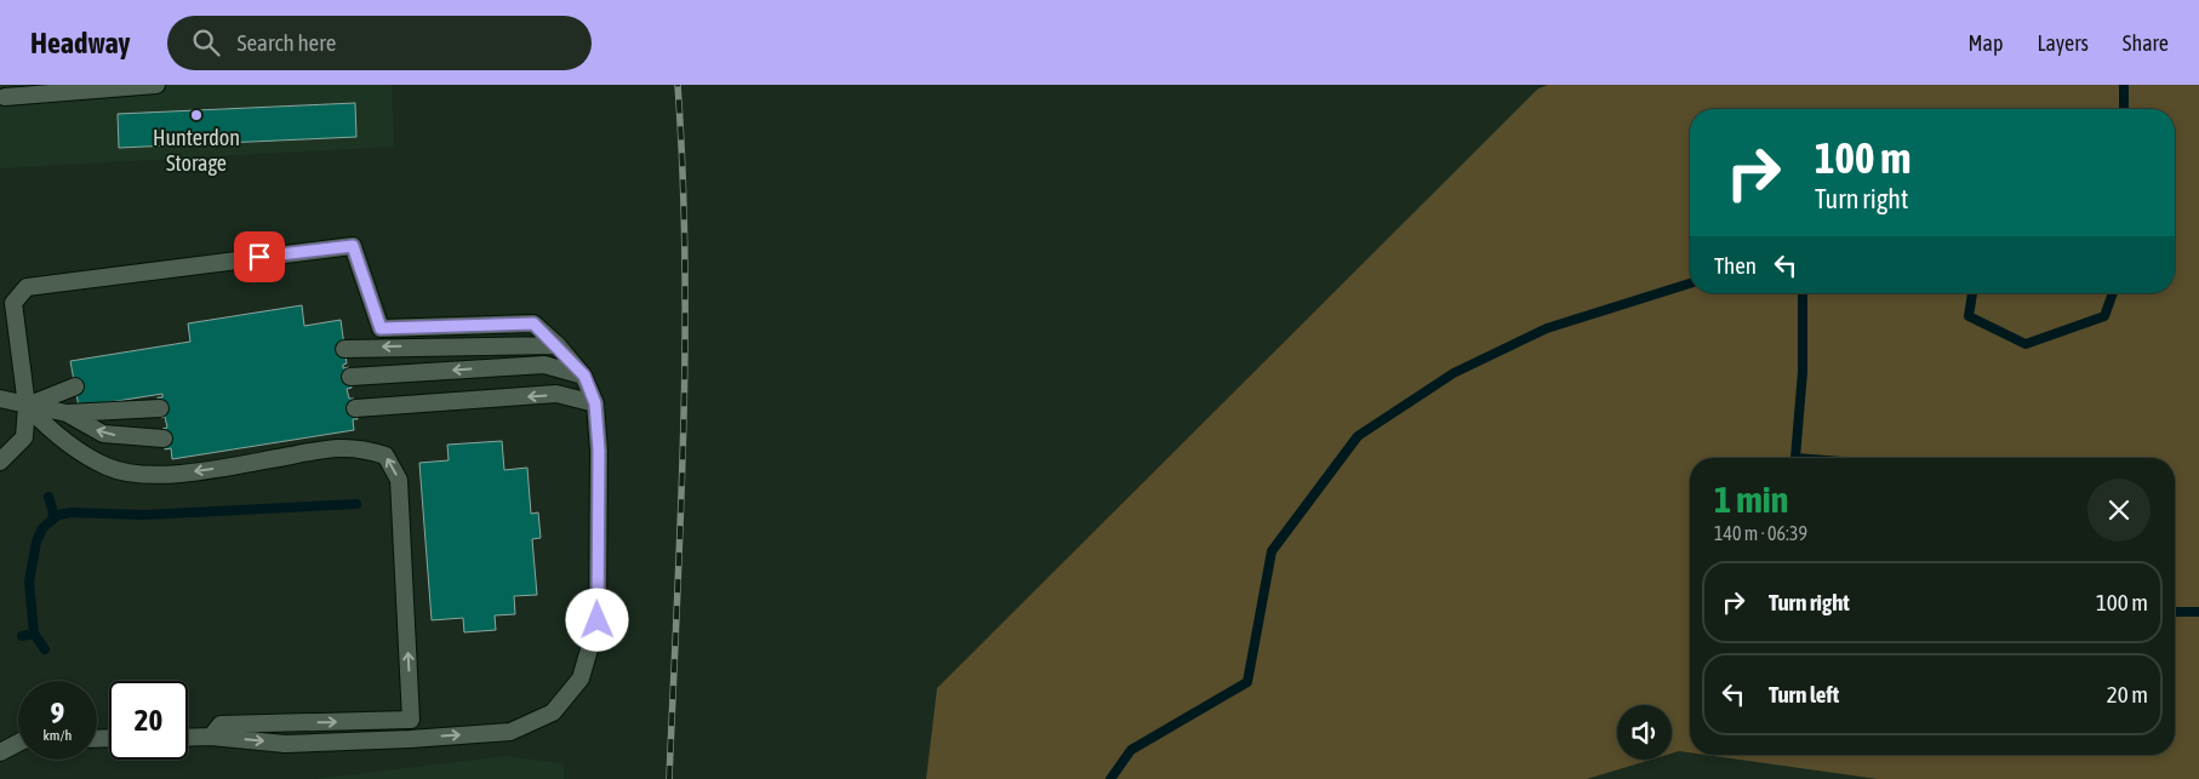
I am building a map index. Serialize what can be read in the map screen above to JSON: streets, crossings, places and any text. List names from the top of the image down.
{
  "places": ["Hunterdon Storage"],
  "page": {
    "header": "Headway",
    "search": "Search here",
    "nav": ["Map", "Layers", "Share"],
    "turn": ["100 m", "Turn right"],
    "then": "Then",
    "heading": ["1 min", "140 m · 06:39"],
    "list": [
      {
        "name": "Turn right",
        "value": "100 m"
      },
      {
        "name": "Turn left",
        "value": "20 m"
      }
    ],
    "speed": "9 km/h",
    "limit": "20"
  }
}
